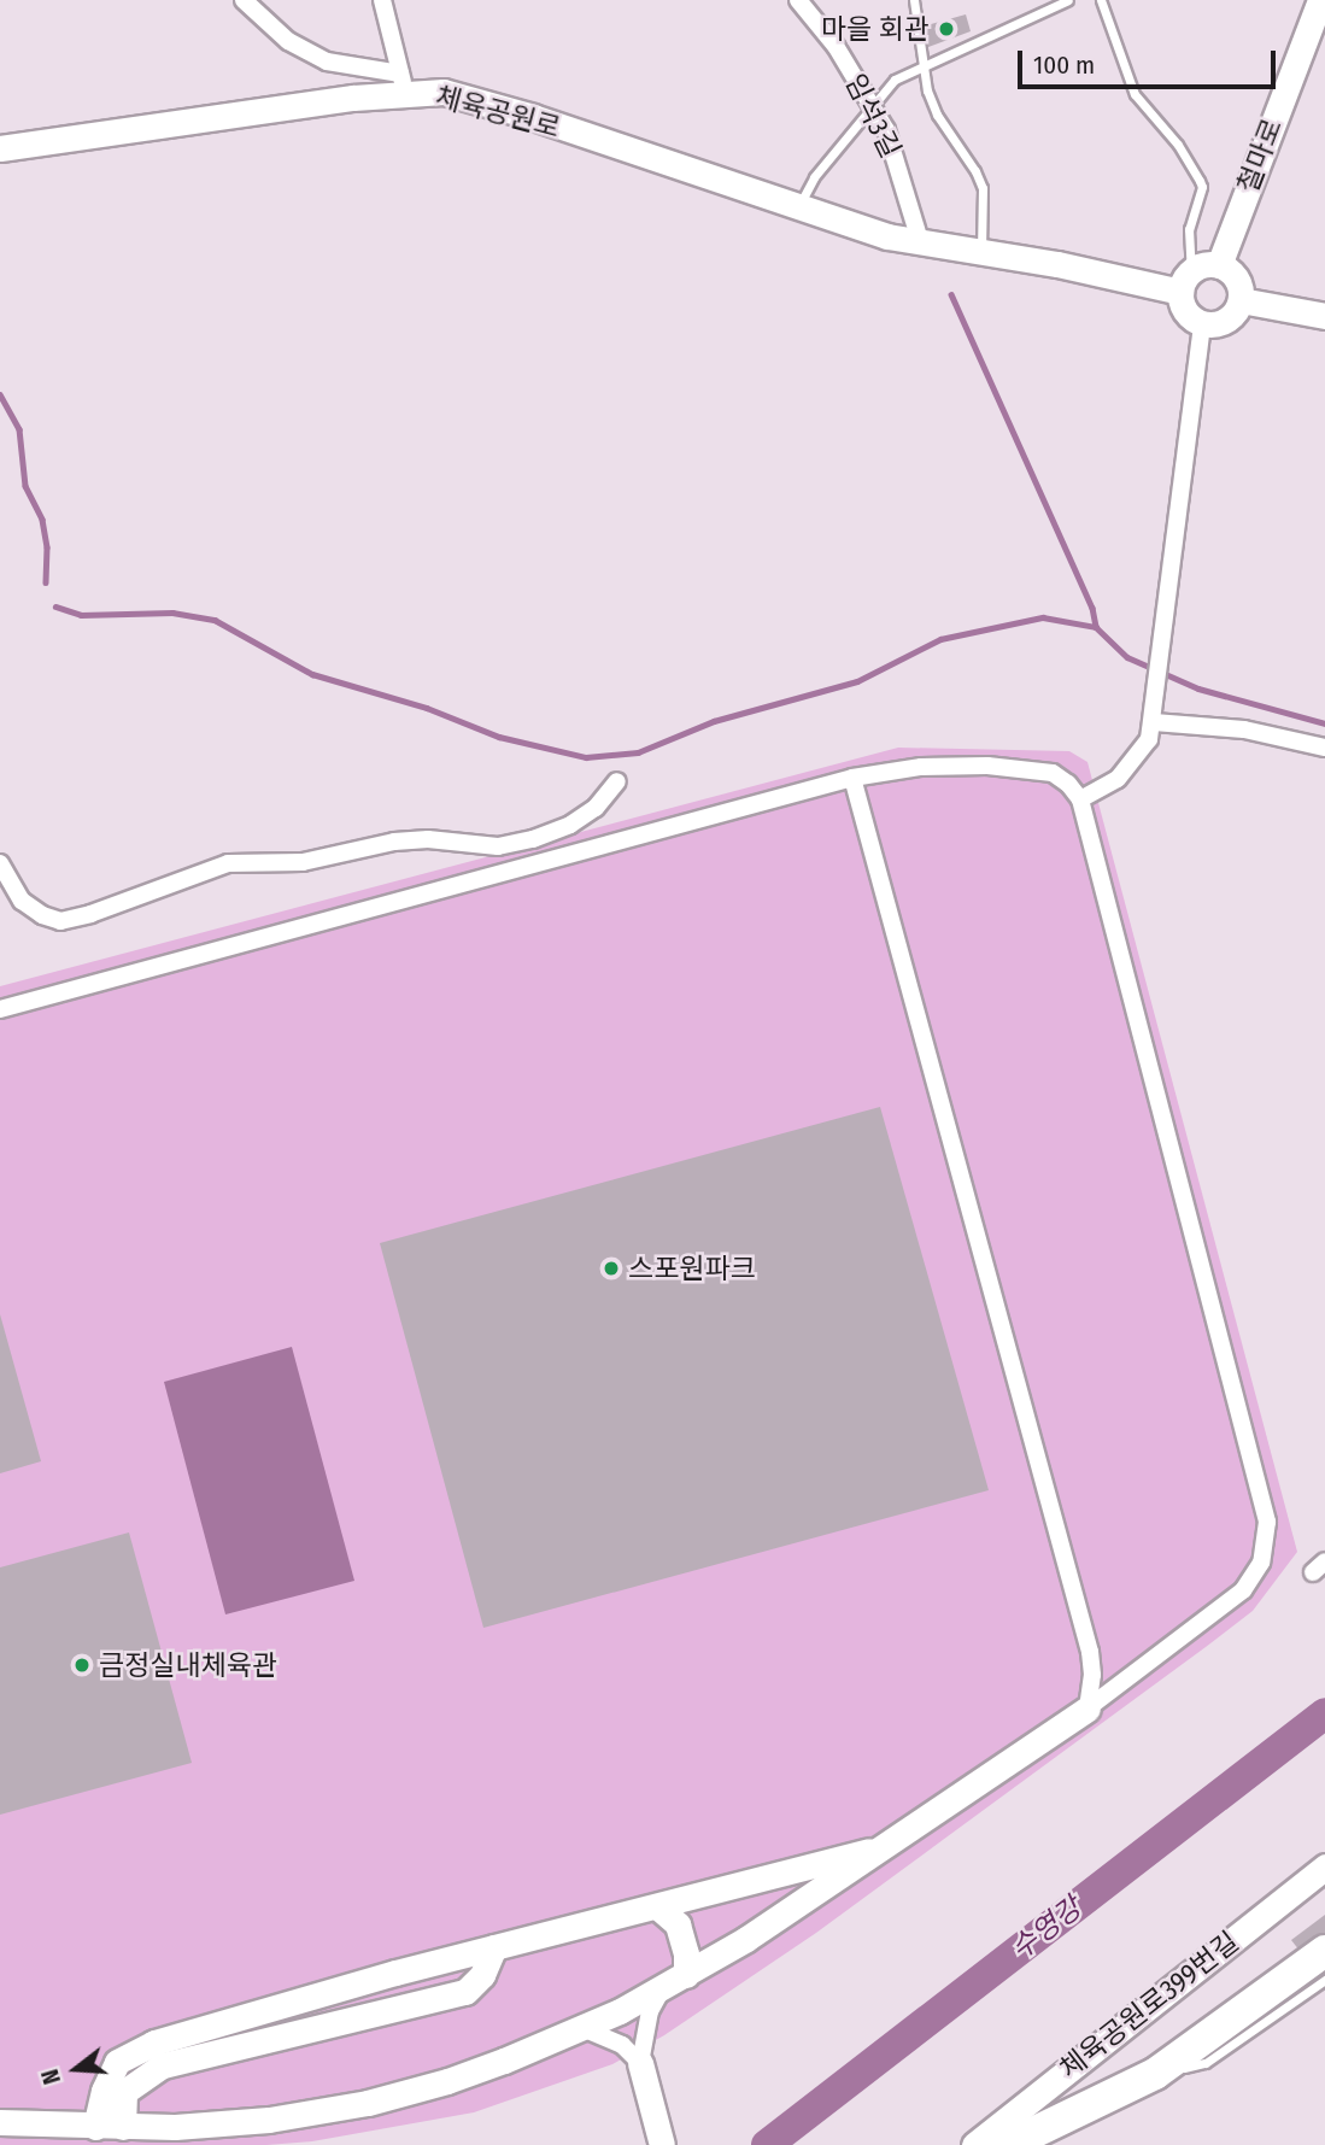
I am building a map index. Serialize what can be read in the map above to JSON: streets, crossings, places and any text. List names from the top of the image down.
{
  "streets": {
    "street": [
      "체육공원로",
      "임석3길",
      "철마로",
      "체육공원로399번길"
    ]
  },
  "crossings": [
    ["체육공원로", "임석3길"],
    ["체육공원로", "철마로"]
  ],
  "water": ["수영강"],
  "places": ["마을 회관", "스포원파크", "금정실내체육관"],
  "scale_bar": "100 m",
  "north": "left"
}
